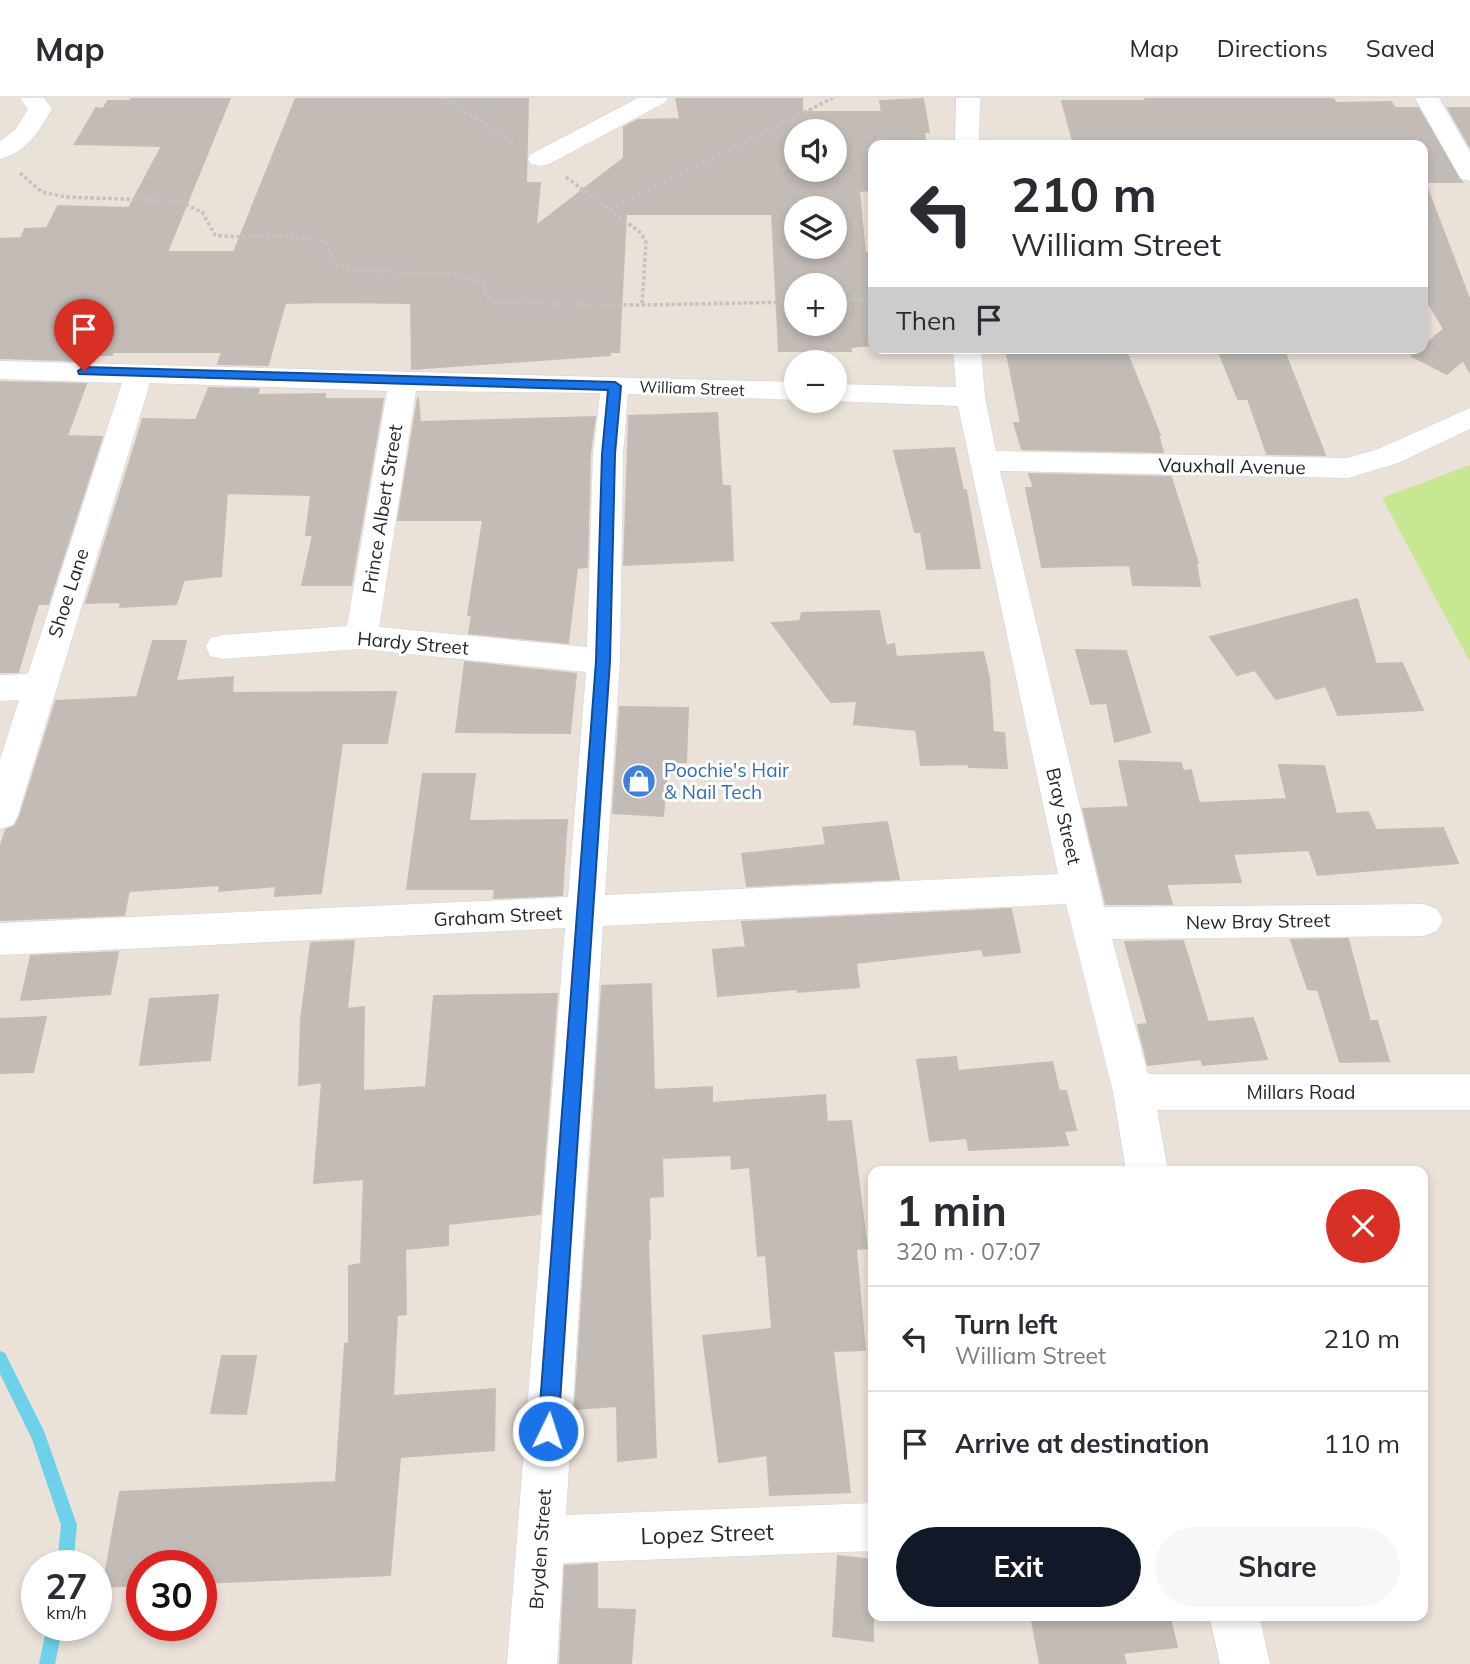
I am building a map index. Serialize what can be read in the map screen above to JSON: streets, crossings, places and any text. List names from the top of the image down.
{
  "streets": {
    "street": [
      "William Street",
      "Vauxhall Avenue",
      "Prince Albert Street",
      "Shoe Lane",
      "Hardy Street",
      "Bray Street",
      "Graham Street",
      "New Bray Street",
      "Millars Road",
      "Lopez Street",
      "Bryden Street"
    ]
  },
  "crossings": [
    ["William Street", "Prince Albert Street"],
    ["William Street", "Shoe Lane"],
    ["William Street", "Bryden Street"],
    ["Vauxhall Avenue", "Bray Street"],
    ["Prince Albert Street", "Hardy Street"],
    ["Hardy Street", "Bryden Street"],
    ["Bray Street", "Graham Street"],
    ["Bray Street", "New Bray Street"],
    ["Bray Street", "Millars Road"],
    ["Graham Street", "Bryden Street"],
    ["Lopez Street", "Bryden Street"]
  ],
  "places": {
    "shop": ["Poochie's Hair & Nail Tech"]
  },
  "page": {
    "header": "Map",
    "nav": ["Map", "Directions", "Saved"],
    "map_buttons": ["+", "−"],
    "turn": ["210 m", "William Street"],
    "then": "Then",
    "heading": ["1 min", "320 m · 07:07"],
    "list": [
      {
        "name": "Turn left",
        "note": "William Street",
        "value": "210 m"
      },
      {
        "name": "Arrive at destination",
        "value": "110 m"
      }
    ],
    "buttons": ["Exit", "Share"],
    "speed": "27 km/h",
    "limit": "30"
  }
}
